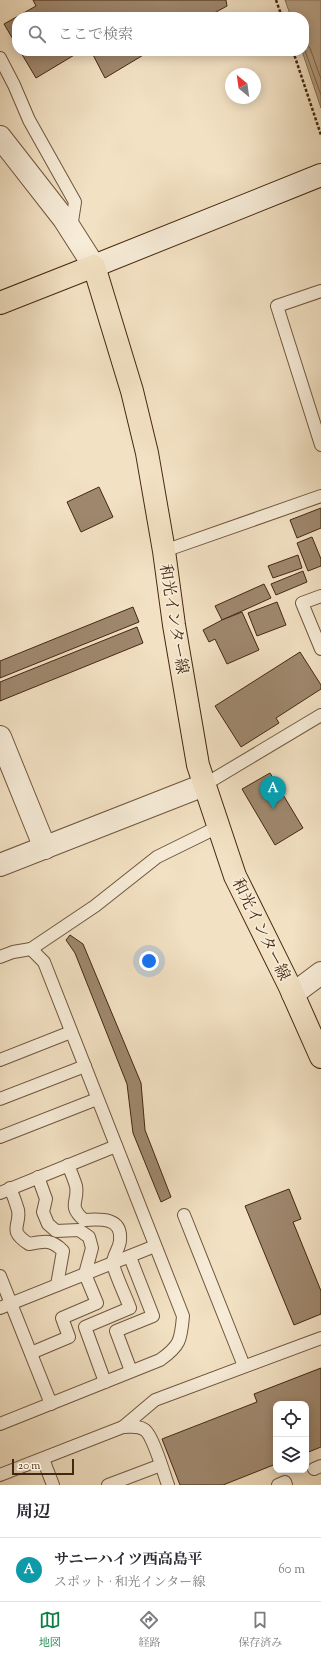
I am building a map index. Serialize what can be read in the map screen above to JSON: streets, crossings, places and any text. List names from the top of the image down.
{
  "streets": {
    "main road": ["和光インター線"]
  },
  "scale_bar": "20 m",
  "north": "top left",
  "page": {
    "search": "ここで検索",
    "pins": "A",
    "scale": "20 m",
    "heading": "周辺",
    "list": [
      {
        "mark": "A",
        "name": "サニーハイツ西高島平",
        "note": "スポット · 和光インター線",
        "value": "60 m"
      }
    ],
    "nav": ["地図", "経路", "保存済み"]
  }
}
